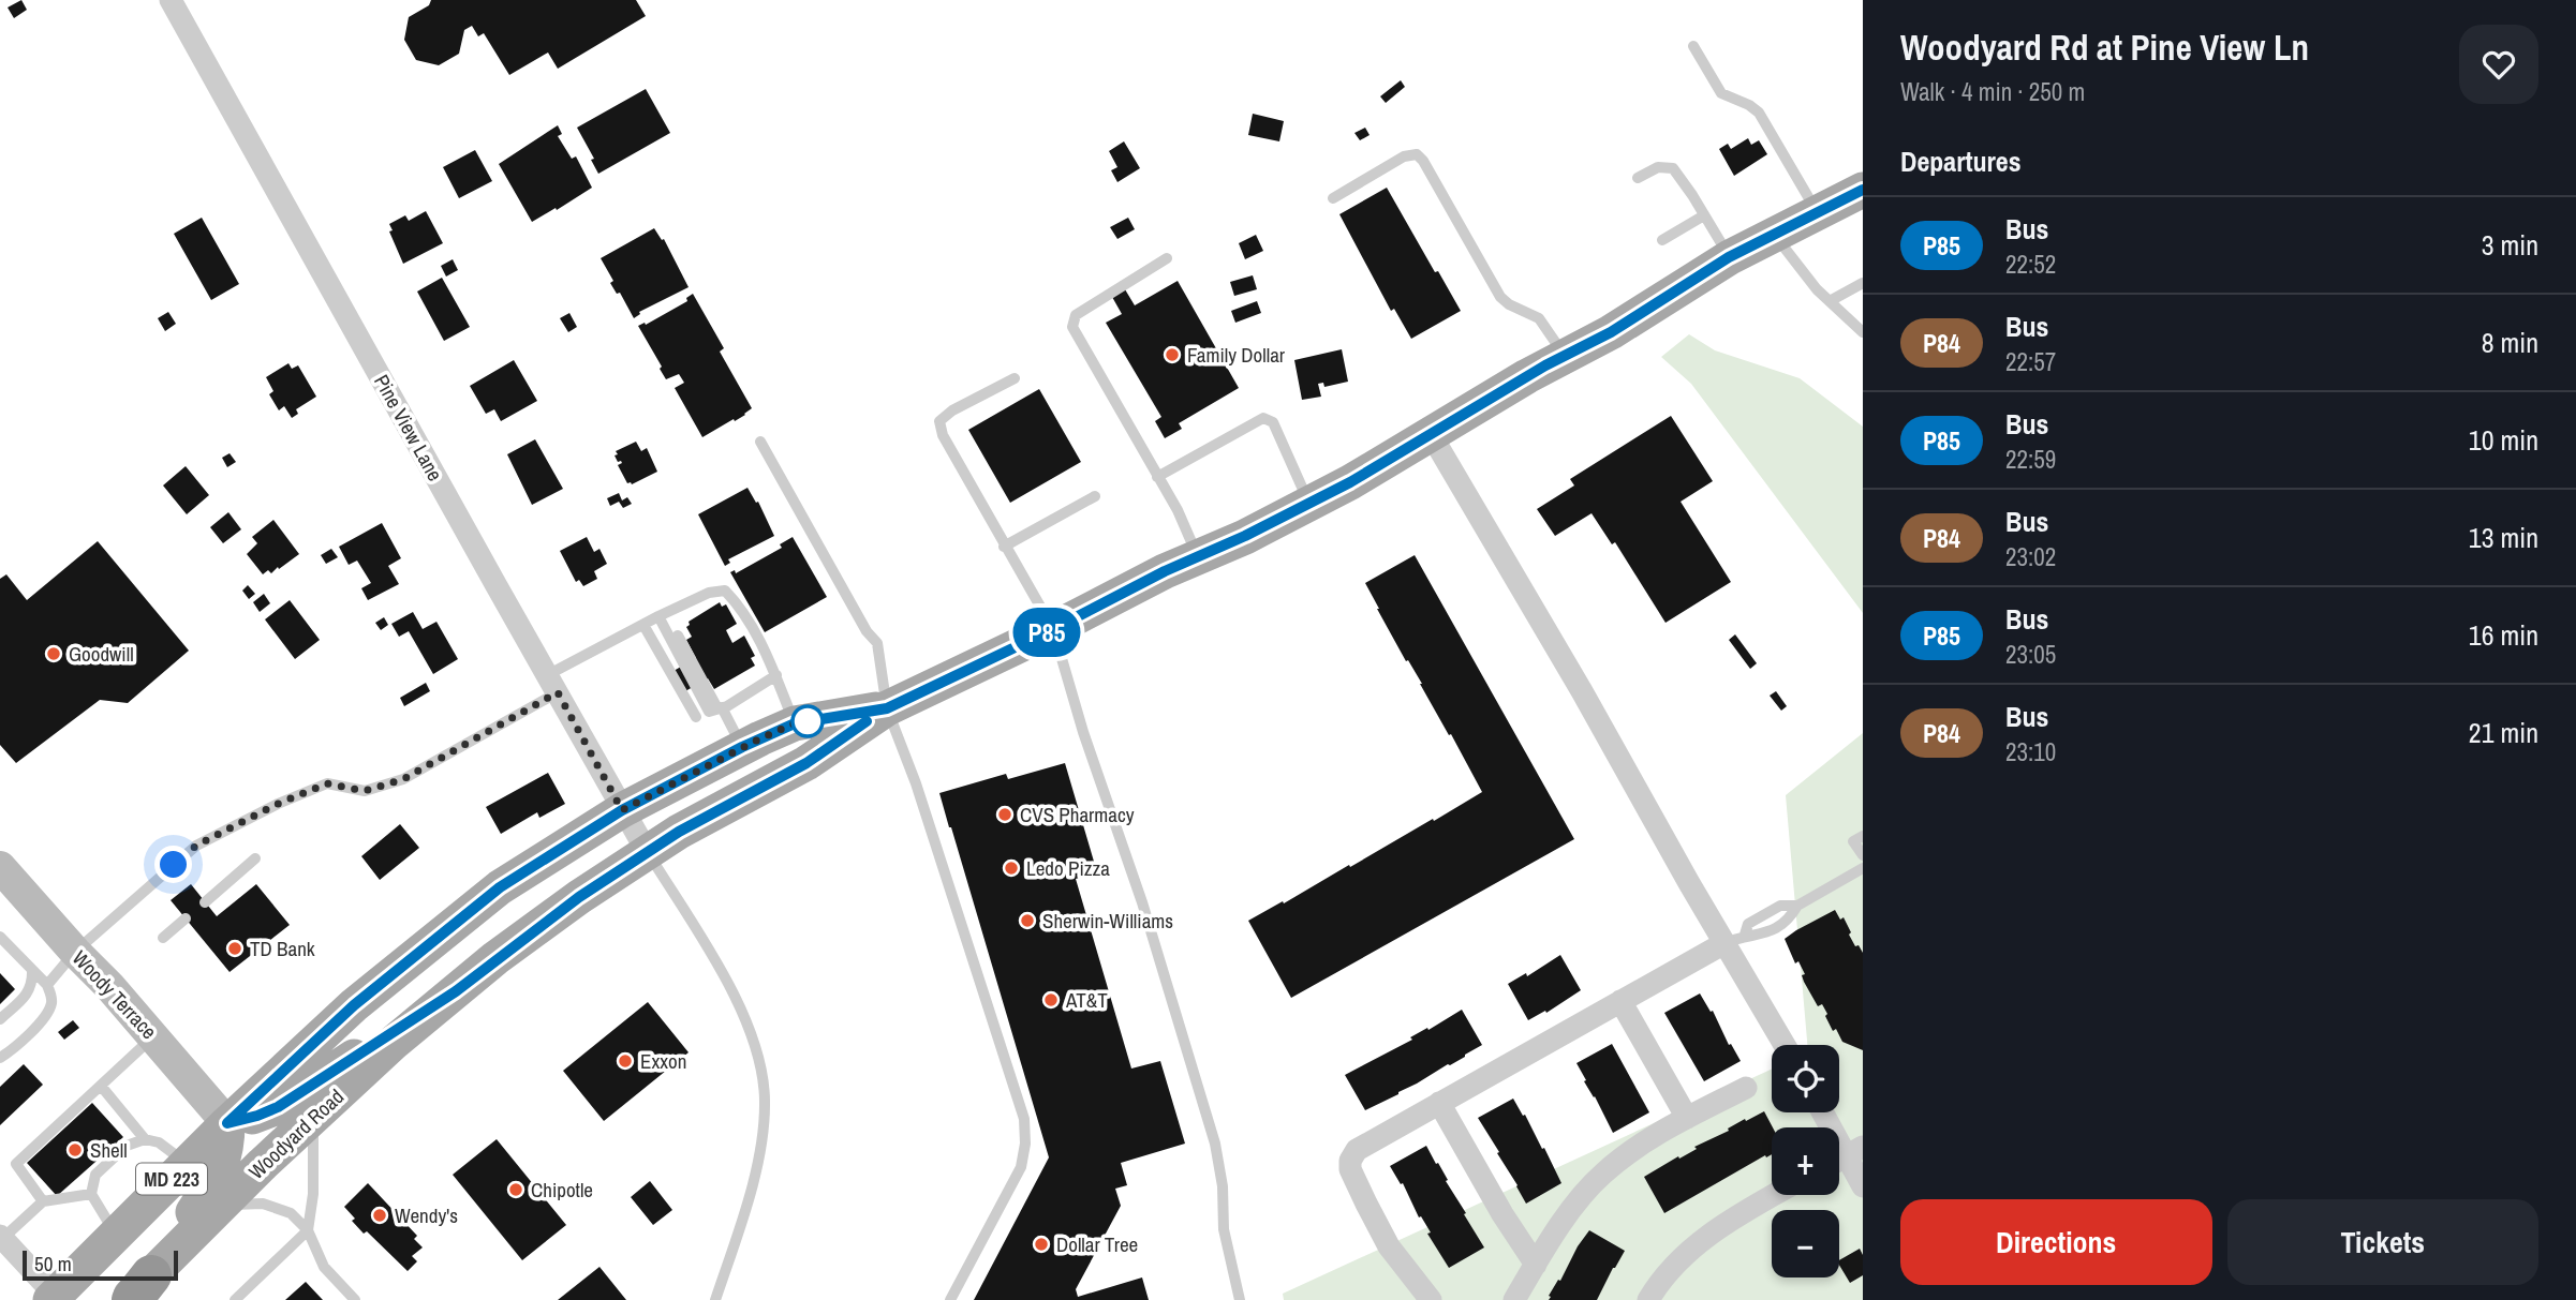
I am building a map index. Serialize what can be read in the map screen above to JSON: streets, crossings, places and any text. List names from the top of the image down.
{
  "streets": {
    "main road": ["Woodyard Road", "MD 223"],
    "street": ["Pine View Lane", "Woody Terrace"]
  },
  "crossings": [
    ["Pine View Lane", "Woodyard Road"],
    ["Woody Terrace", "Woodyard Road"]
  ],
  "places": [
    "Family Dollar",
    "Goodwill",
    "CVS Pharmacy",
    "Ledo Pizza",
    "Sherwin-Williams",
    "TD Bank",
    "AT&T",
    "Exxon",
    "Shell",
    "Chipotle",
    "Wendy's",
    "Dollar Tree"
  ],
  "lines": ["bus line P85"],
  "scale_bar": "50 m",
  "page": {
    "on_map": "P85",
    "heading": [
      ["Woodyard Rd at Pine View Ln", "Walk · 4 min · 250 m"],
      "Departures"
    ],
    "list": [
      {
        "mark": "P85",
        "name": "Bus",
        "note": "22:52",
        "value": "3 min"
      },
      {
        "mark": "P84",
        "name": "Bus",
        "note": "22:57",
        "value": "8 min"
      },
      {
        "mark": "P85",
        "name": "Bus",
        "note": "22:59",
        "value": "10 min"
      },
      {
        "mark": "P84",
        "name": "Bus",
        "note": "23:02",
        "value": "13 min"
      },
      {
        "mark": "P85",
        "name": "Bus",
        "note": "23:05",
        "value": "16 min"
      },
      {
        "mark": "P84",
        "name": "Bus",
        "note": "23:10",
        "value": "21 min"
      }
    ],
    "map_buttons": ["+", "−"],
    "buttons": ["Directions", "Tickets"],
    "scale": "50 m"
  }
}
